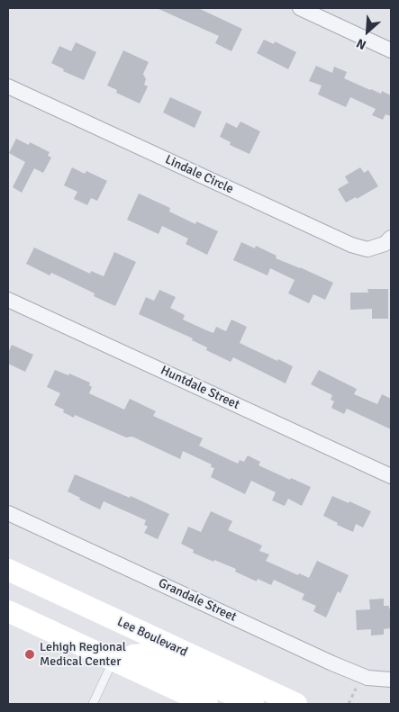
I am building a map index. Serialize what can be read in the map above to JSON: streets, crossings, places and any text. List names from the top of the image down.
{
  "streets": {
    "main road": ["Lee Boulevard"],
    "street": ["Lindale Circle", "Huntdale Street", "Grandale Street"]
  },
  "places": ["Lehigh Regional Medical Center"],
  "north": "bottom left"
}
